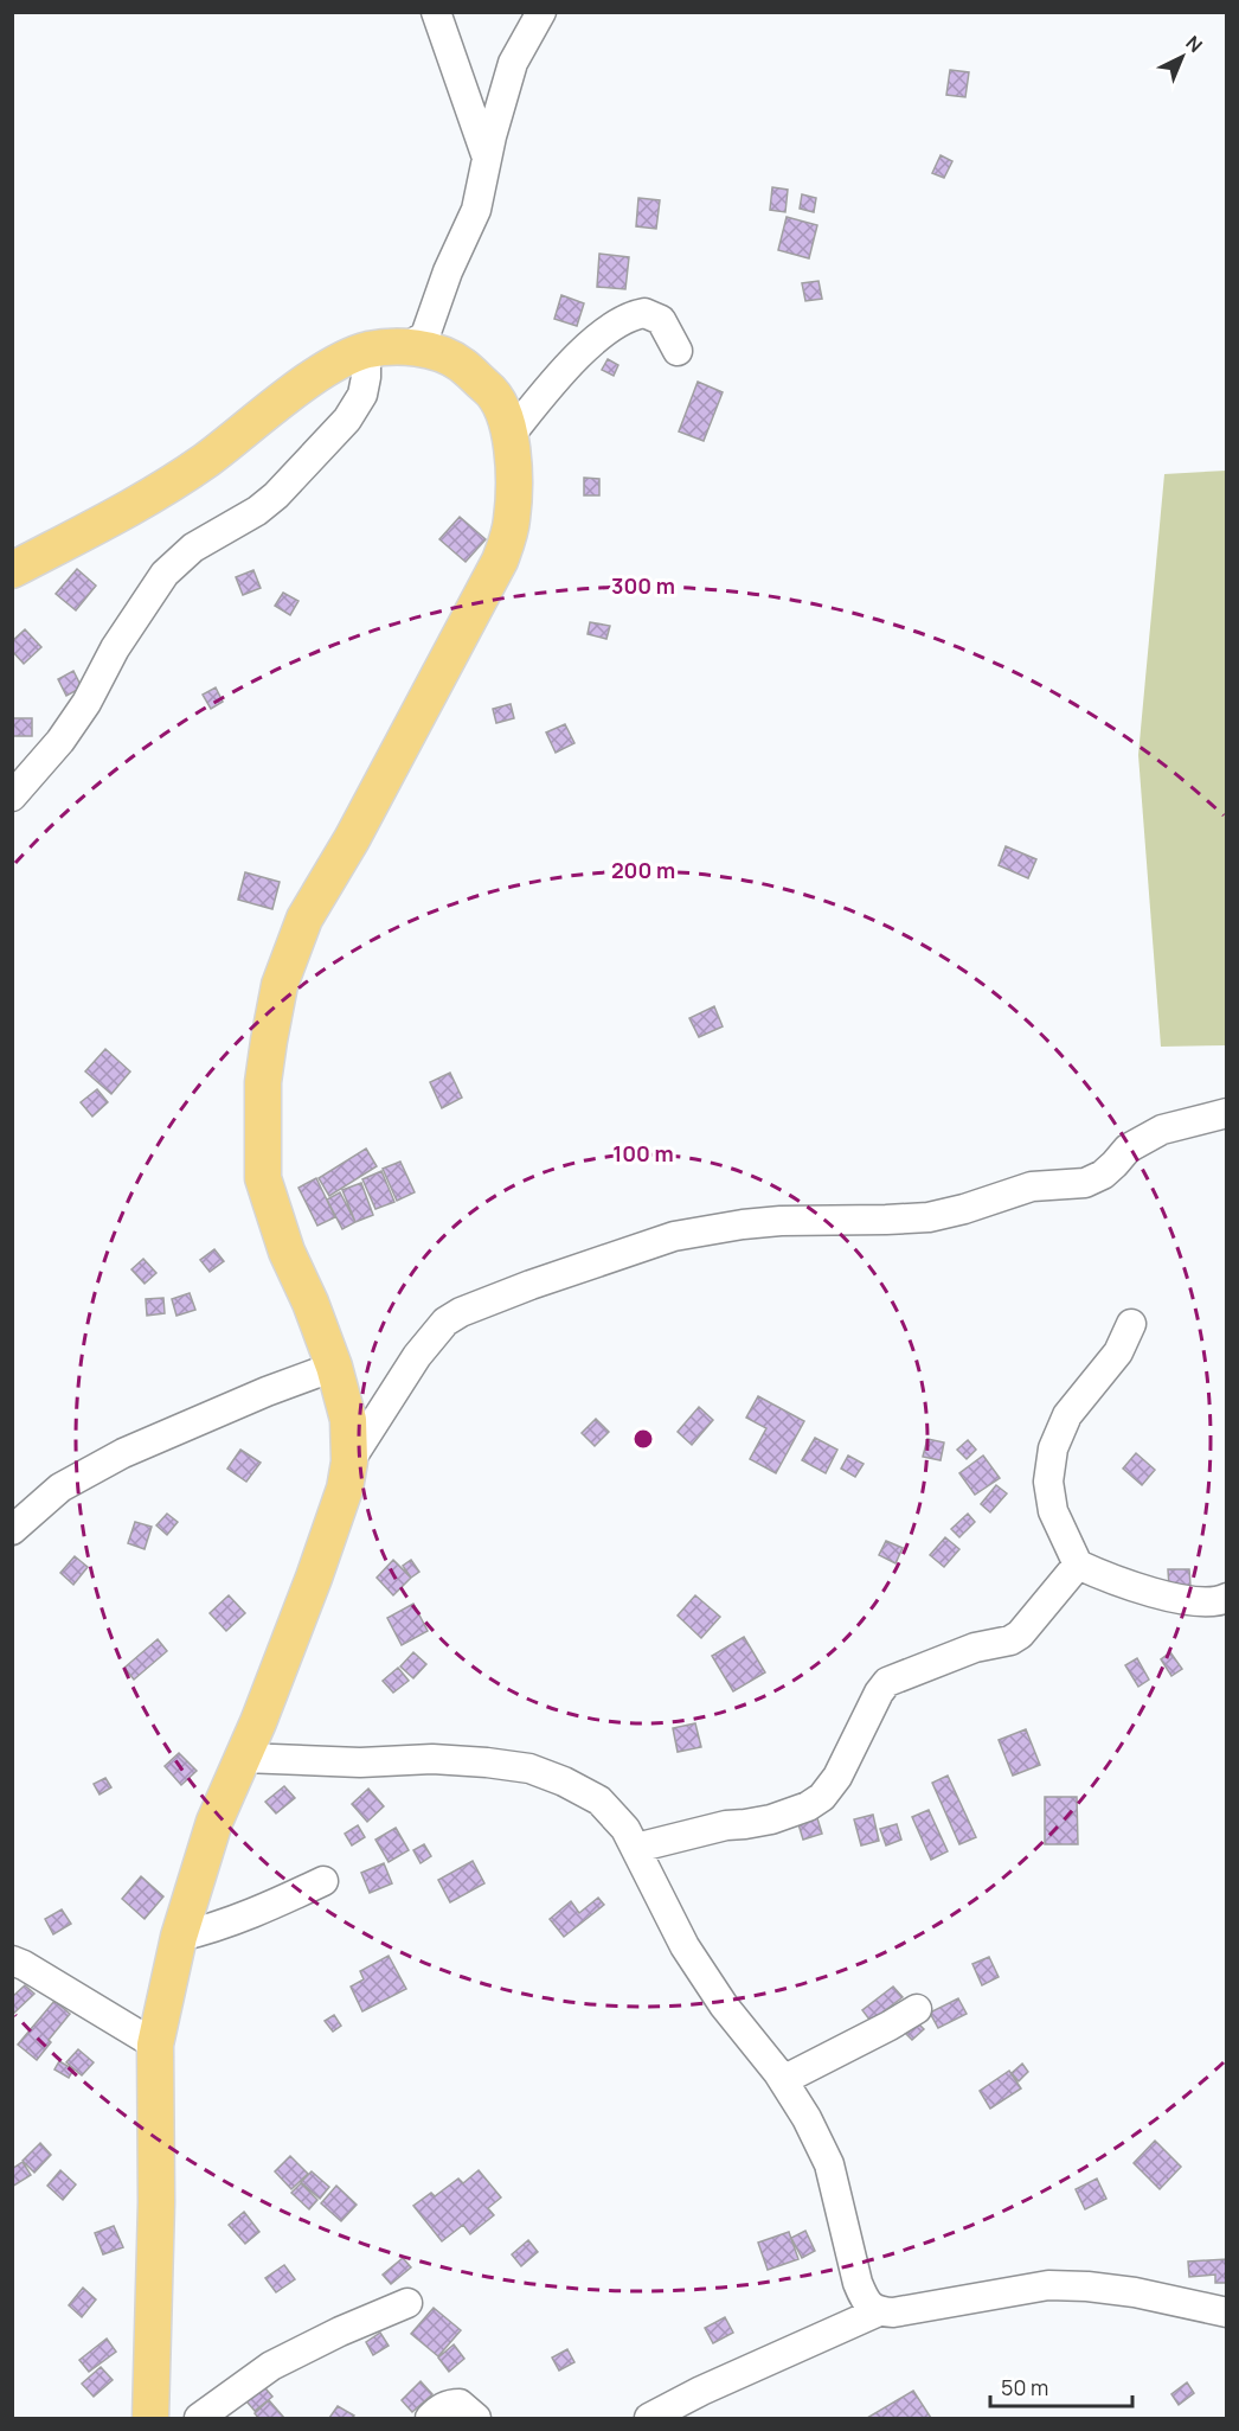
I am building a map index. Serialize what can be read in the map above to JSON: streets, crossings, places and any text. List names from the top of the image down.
{
  "scale_bar": "50 m",
  "north": "top right",
  "rings": ["300 m", "200 m", "100 m"]
}
